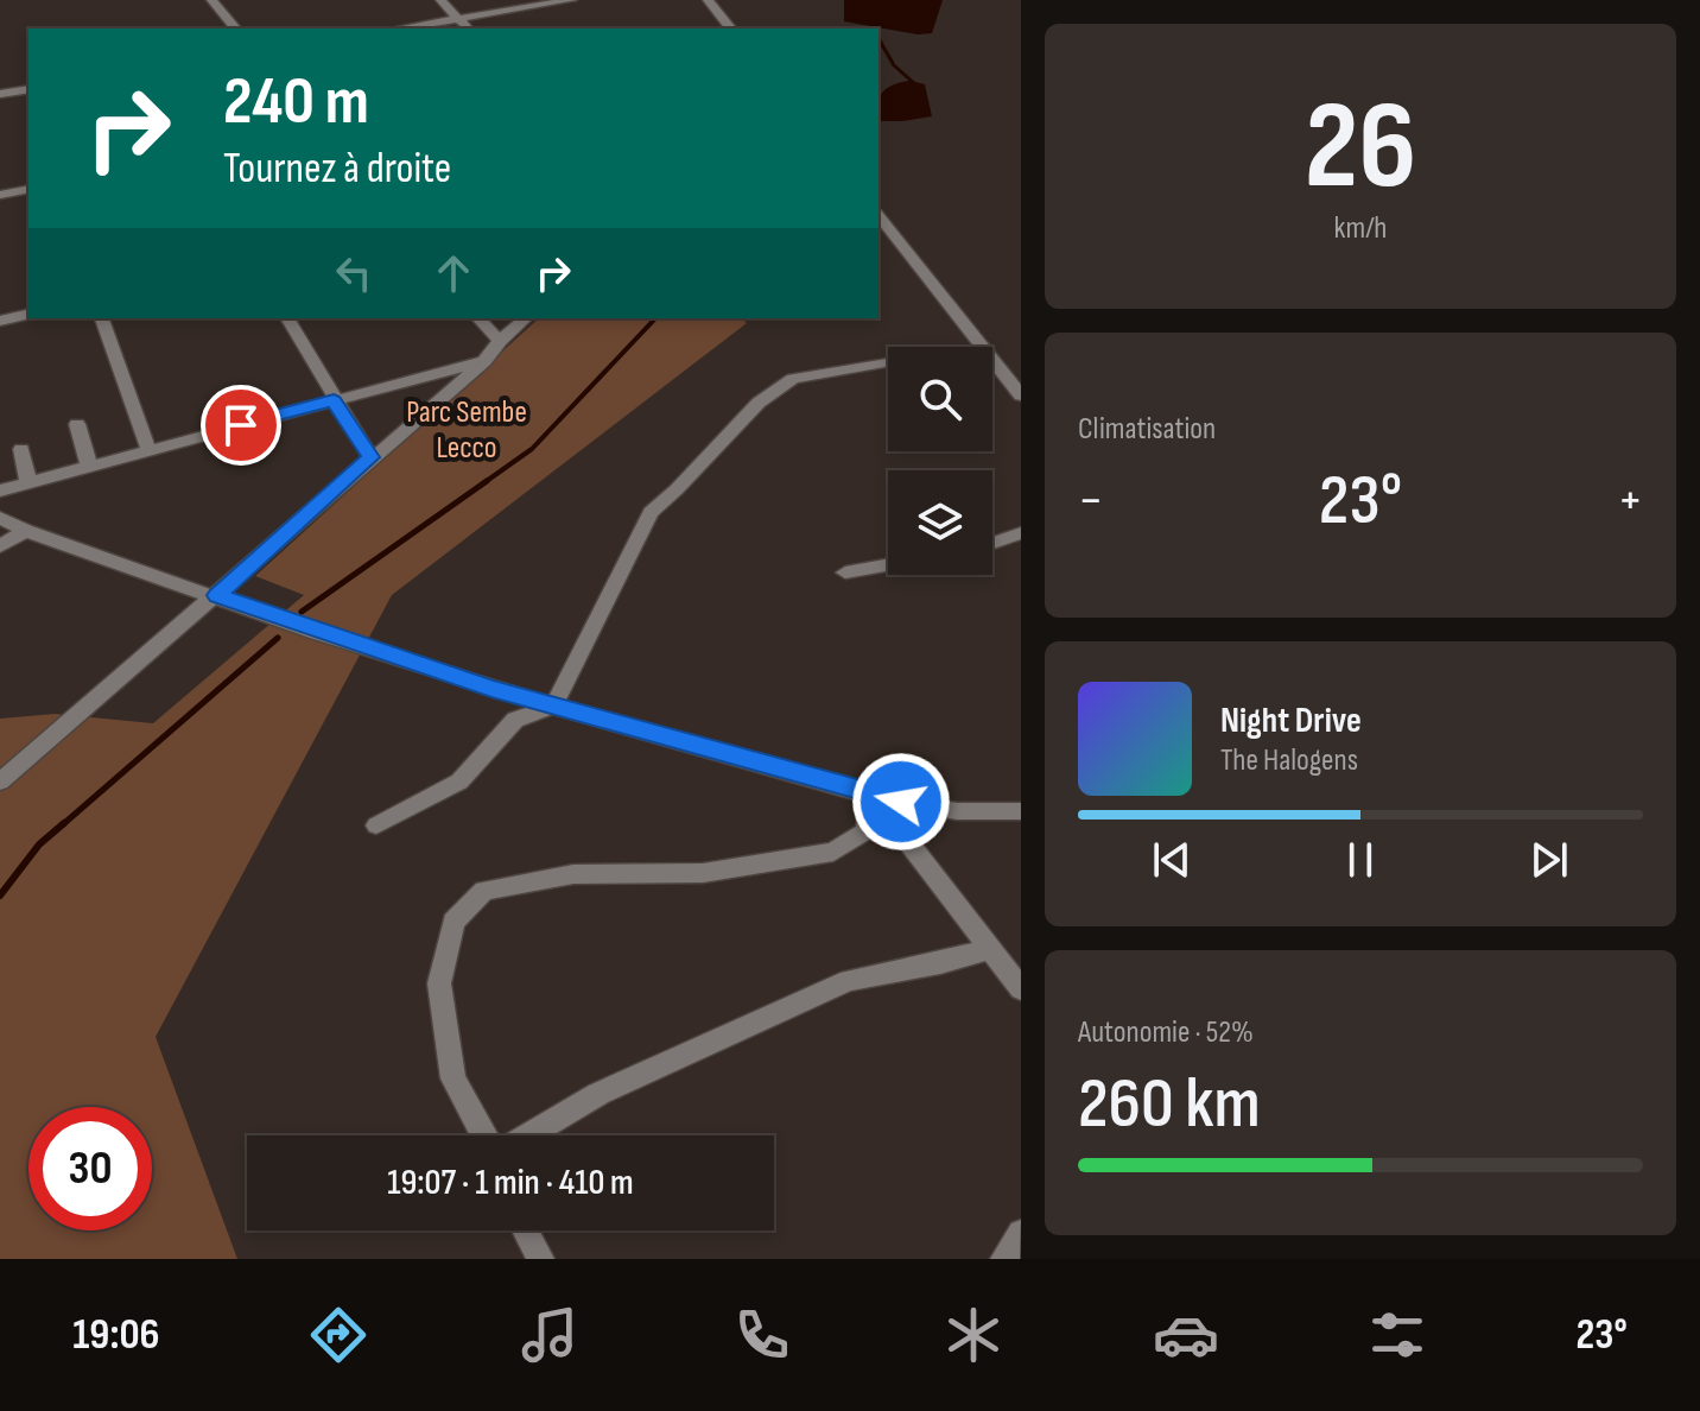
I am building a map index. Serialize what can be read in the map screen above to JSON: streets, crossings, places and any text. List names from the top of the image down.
{
  "parks": ["Parc Sembe Lecco"],
  "page": {
    "tile": [
      ["26", "km/h"],
      "Climatisation",
      ["Autonomie · 52%", "260 km"]
    ],
    "turn": ["240 m", "Tournez à droite"],
    "heat": ["−", "23°", "+"],
    "song": ["Night Drive", "The Halogens"],
    "limit": "30",
    "trip": "19:07 · 1 min · 410 m",
    "tabs": ["19:06", "23°"]
  }
}
